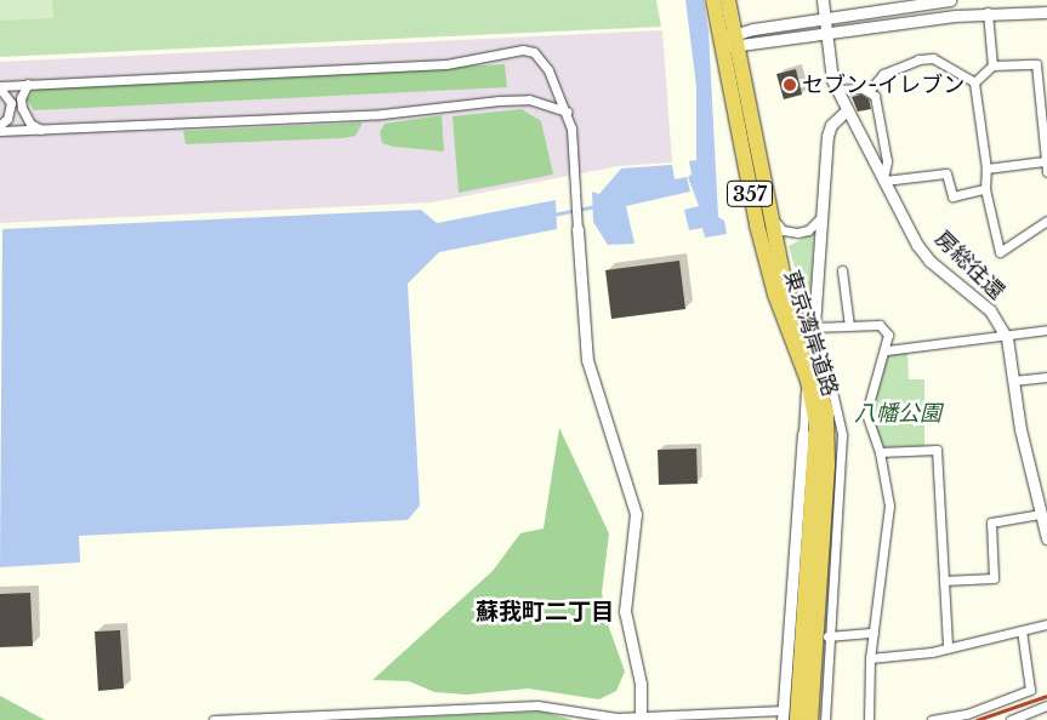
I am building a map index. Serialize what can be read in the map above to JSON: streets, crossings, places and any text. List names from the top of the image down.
{
  "streets": {
    "highway": ["357", "東京湾岸道路"],
    "street": ["房総往還"]
  },
  "districts": ["蘇我町二丁目"],
  "parks": ["八幡公園"],
  "places": ["セブン-イレブン"]
}
